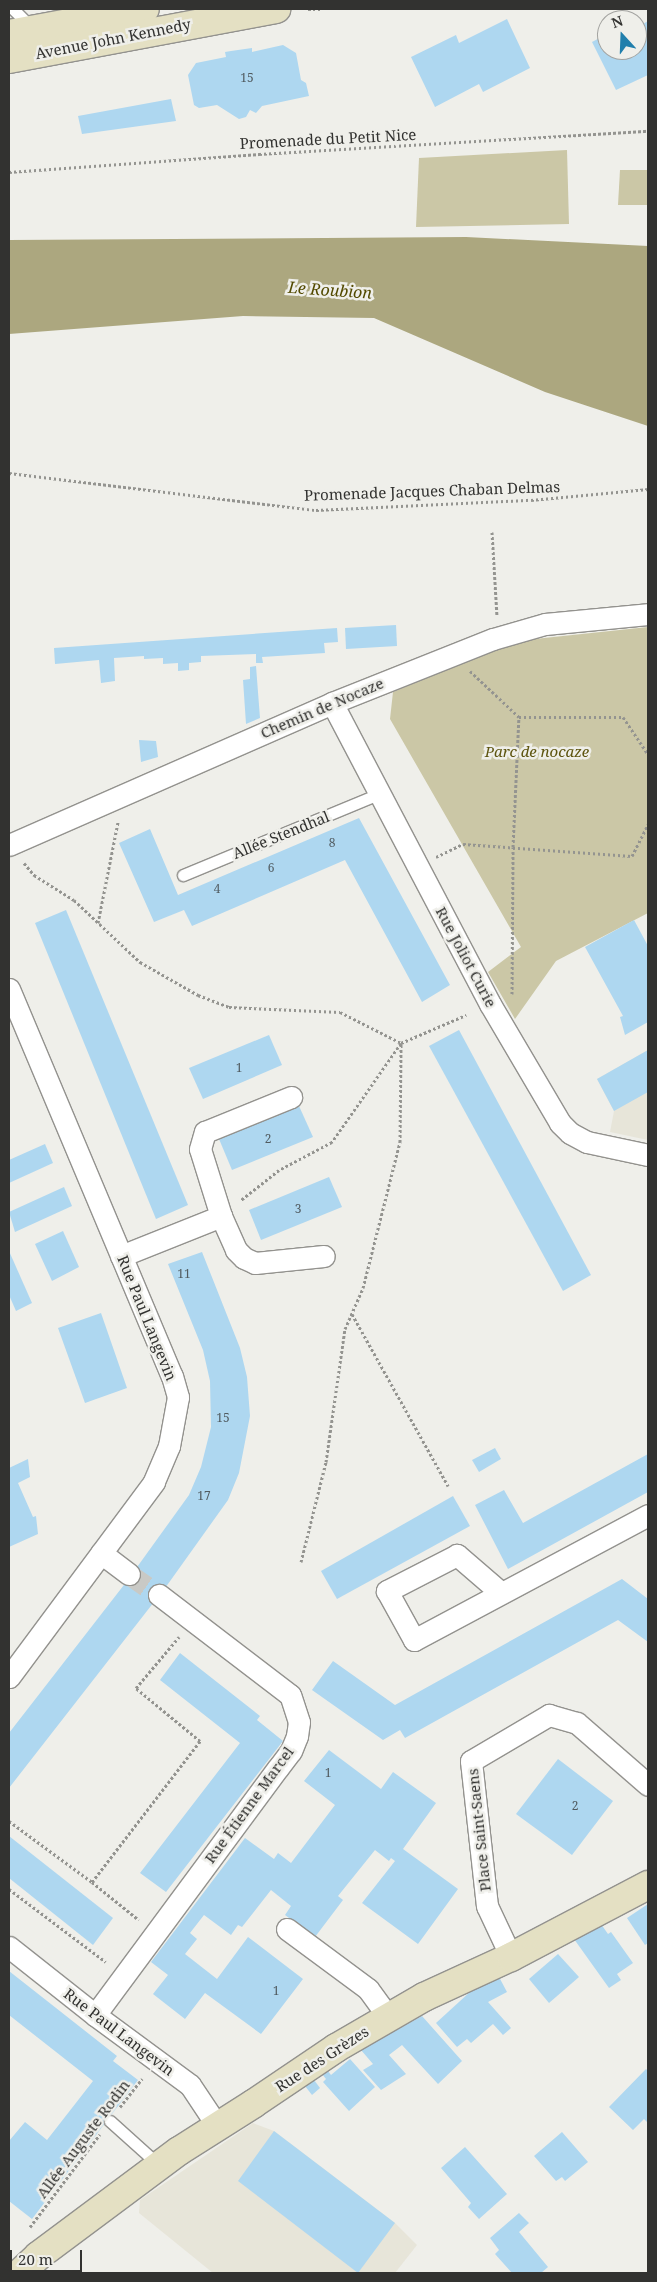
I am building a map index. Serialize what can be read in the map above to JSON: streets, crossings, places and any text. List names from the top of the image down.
{
  "streets": {
    "street": [
      "Avenue John Kennedy",
      "Chemin de Nocaze",
      "Rue Joliot Curie",
      "Rue Paul Langevin",
      "Rue Étienne Marcel",
      "Place Saint-Saens",
      "Rue des Grèzes"
    ],
    "lane": ["Allée Stendhal"],
    "path": ["Promenade du Petit Nice", "Promenade Jacques Chaban Delmas", "Allée Auguste Rodin"]
  },
  "crossings": [
    ["Chemin de Nocaze", "Rue Joliot Curie"],
    ["Allée Stendhal", "Rue Joliot Curie"],
    ["Rue Paul Langevin", "Rue Étienne Marcel"],
    ["Rue Paul Langevin", "Rue des Grèzes"],
    ["Rue Paul Langevin", "Allée Auguste Rodin"],
    ["Place Saint-Saens", "Rue des Grèzes"]
  ],
  "water": ["Le Roubion"],
  "parks": ["Parc de nocaze"],
  "house_numbers": [
    "15",
    "8",
    "6",
    "4",
    "1",
    "2",
    "3",
    "11",
    "15",
    "17",
    "1",
    "2",
    "1"
  ],
  "scale_bar": "20 m",
  "north": "top"
}
